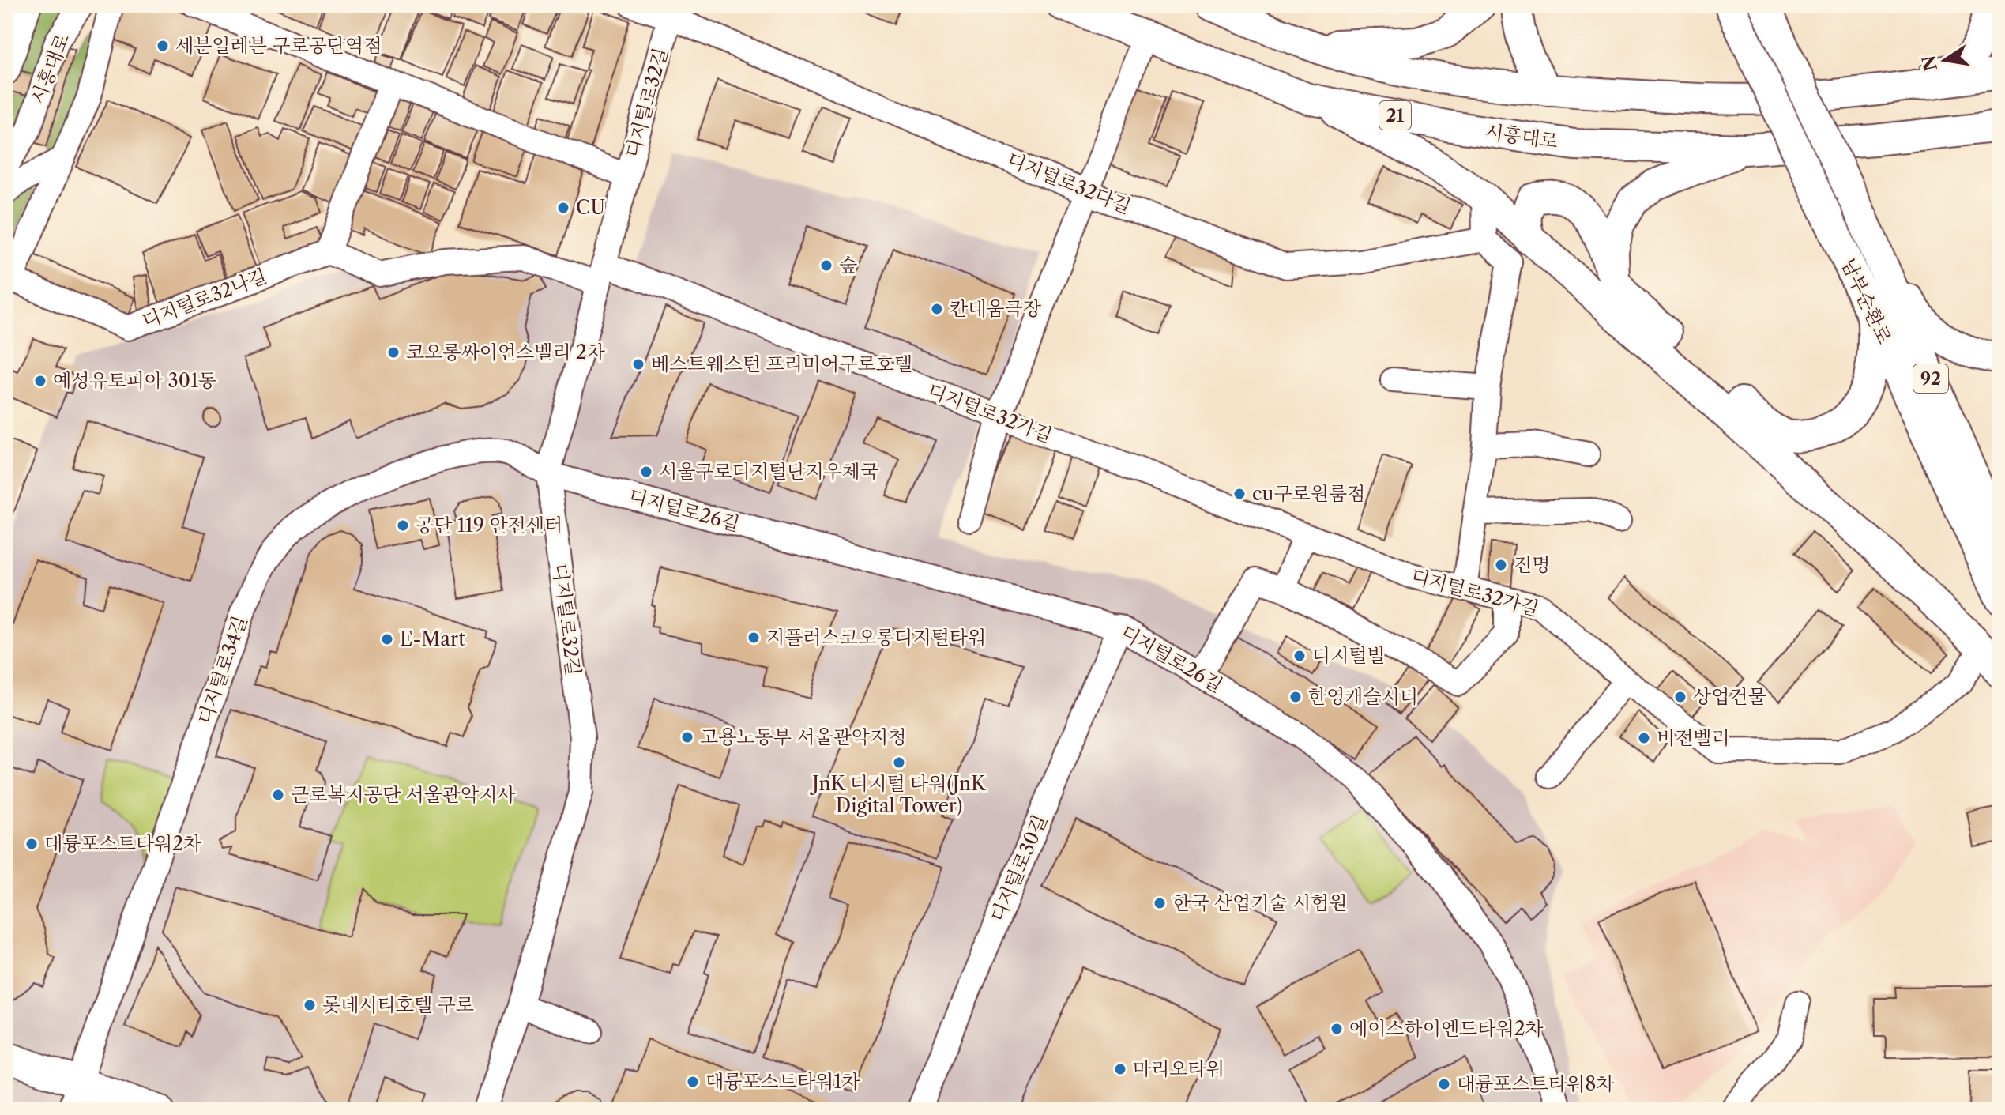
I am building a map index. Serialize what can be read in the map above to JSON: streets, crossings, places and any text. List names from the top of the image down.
{
  "streets": {
    "main road": [
      "시흥대로",
      "21",
      "남부순환로",
      "92"
    ],
    "street": [
      "디지털로32길",
      "디지털로32다길",
      "디지털로32나길",
      "디지털로32가길",
      "디지털로26길",
      "디지털로34길",
      "디지털로30길"
    ]
  },
  "crossings": [
    ["디지털로32길", "디지털로32다길"],
    ["디지털로32길", "디지털로32가길"],
    ["디지털로32길", "디지털로26길"],
    ["디지털로32길", "디지털로34길"],
    ["디지털로32나길", "디지털로32가길"],
    ["디지털로26길", "디지털로34길"],
    ["디지털로26길", "디지털로30길"]
  ],
  "places": [
    "세븐일레븐 구로공단역점",
    "CU",
    "숲",
    "칸태움극장",
    "코오롱싸이언스벨리 2차",
    "베스트웨스턴 프리미어구로호텔",
    "예성유토피아 301동",
    "서울구로디지털단지우체국",
    "cu구로원룸점",
    "공단 119 안전센터",
    "진명",
    "지플러스코오롱디지털타워",
    "E-Mart",
    "디지털빌",
    "한영캐슬시티",
    "상업건물",
    "고용노동부 서울관악지청",
    "비전벨리",
    "JnK 디지털 타워(JnK Digital Tower)",
    "근로복지공단 서울관악지사",
    "대륭포스트타워2차",
    "한국 산업기술 시험원",
    "롯데시티호텔 구로",
    "에이스하이엔드타워2차",
    "마리오타워",
    "대륭포스트타워1차",
    "대륭포스트타워8차"
  ],
  "north": "left"
}
